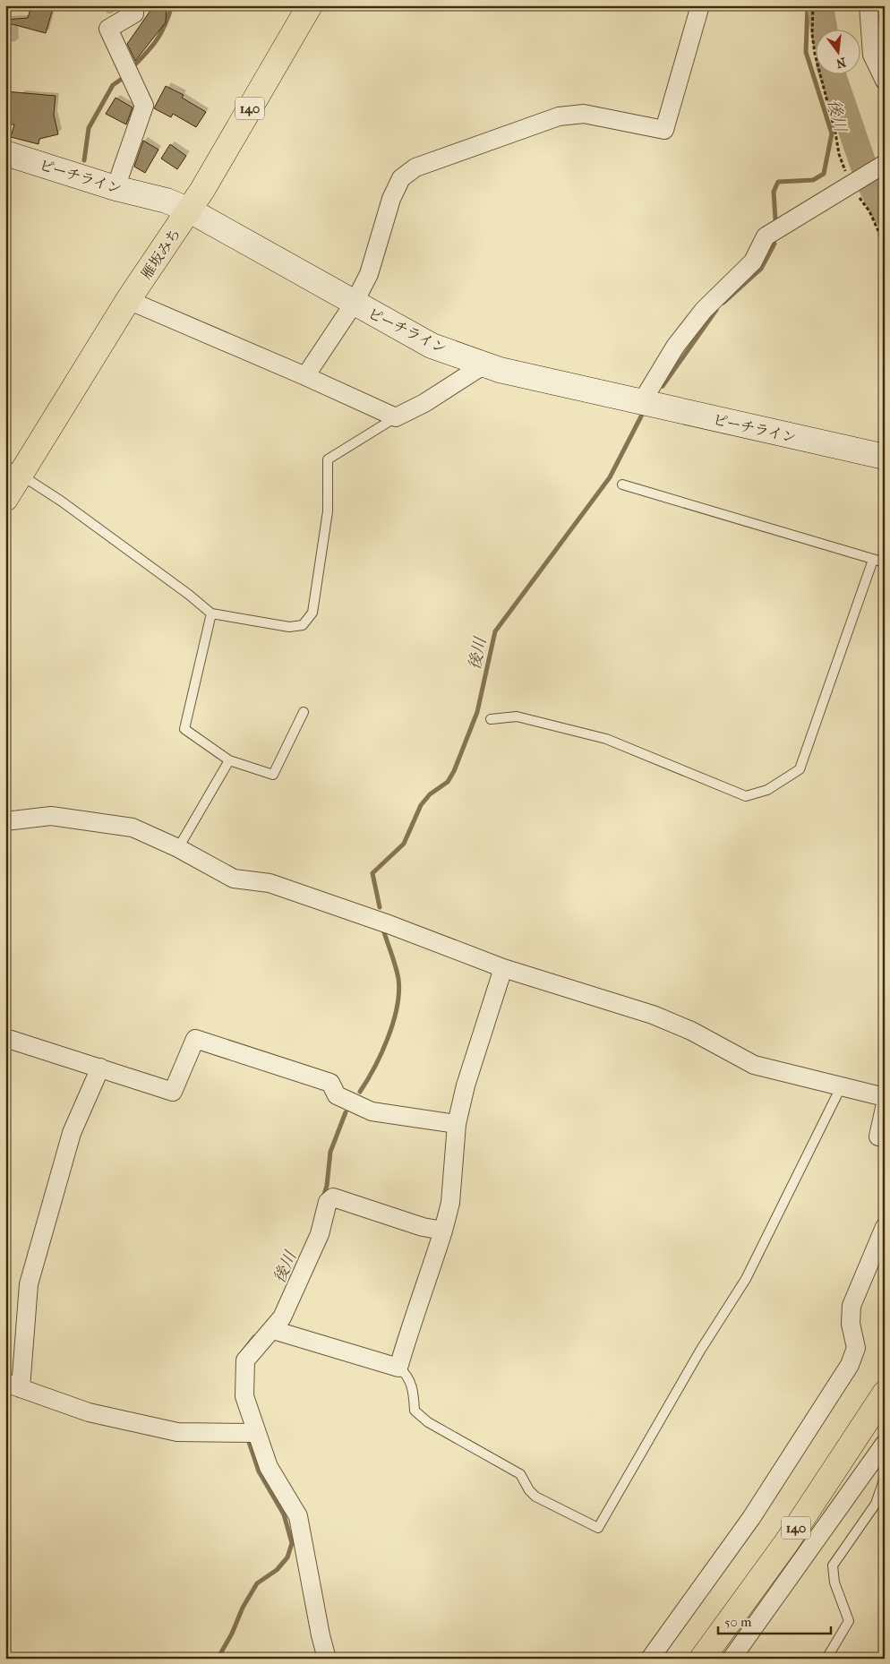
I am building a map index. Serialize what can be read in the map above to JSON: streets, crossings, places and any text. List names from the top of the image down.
{
  "streets": {
    "highway": ["140", "雁坂みち"],
    "street": ["ピーチライン"]
  },
  "crossings": [
    ["ピーチライン", "雁坂みち"]
  ],
  "water": ["後川"],
  "scale_bar": "50 m",
  "north": "bottom"
}
